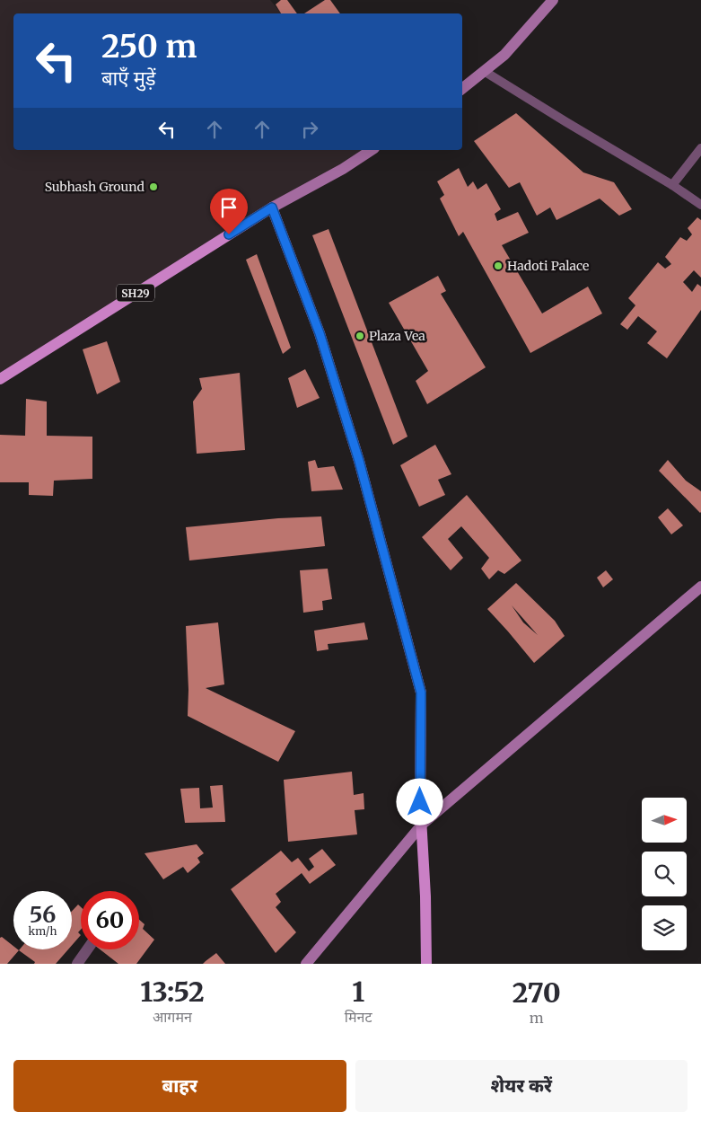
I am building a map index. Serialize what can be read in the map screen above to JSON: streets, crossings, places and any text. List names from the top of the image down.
{
  "streets": {
    "main road": ["SH29"]
  },
  "places": ["Subhash Ground", "Hadoti Palace", "Plaza Vea"],
  "north": "right",
  "page": {
    "turn": ["250 m", "बाएँ मुड़ें"],
    "speed": "56 km/h",
    "limit": "60",
    "eta": [
      "13:52",
      "आगमन",
      "1",
      "मिनट",
      "270",
      "m"
    ],
    "buttons": ["बाहर", "शेयर करें"]
  }
}
